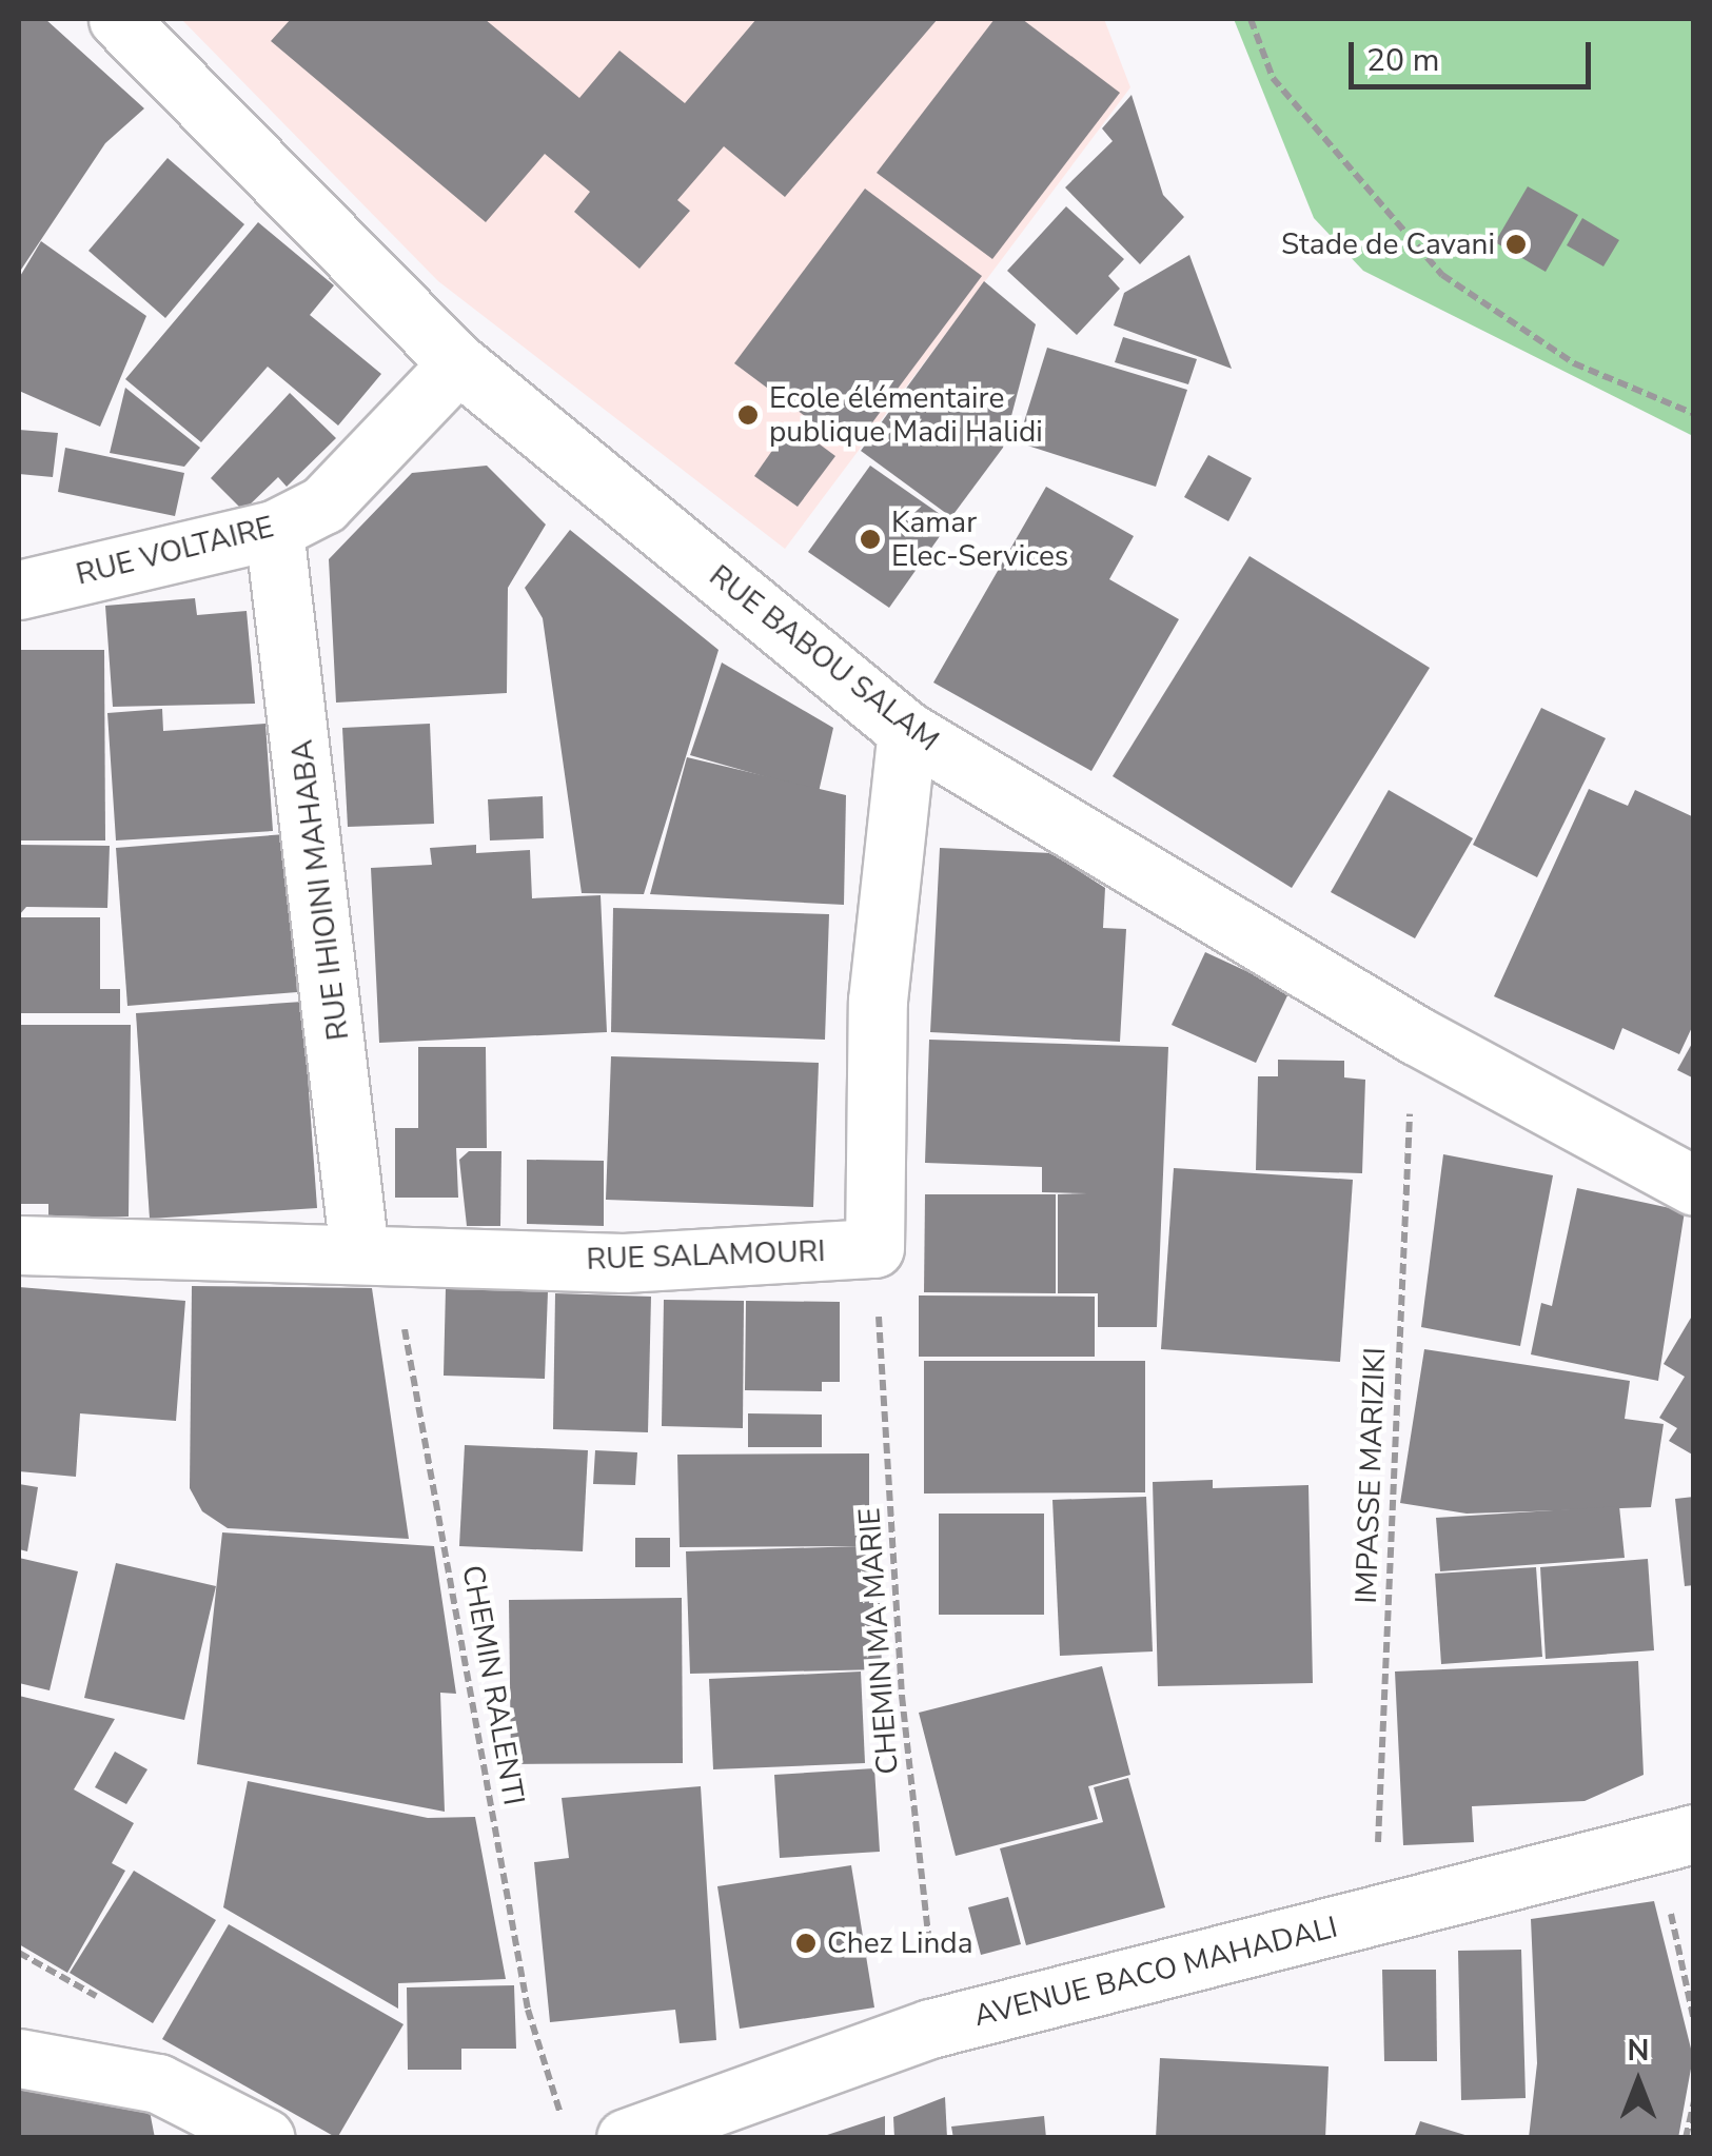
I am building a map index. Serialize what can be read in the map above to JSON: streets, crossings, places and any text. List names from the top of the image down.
{
  "streets": {
    "street": [
      "RUE VOLTAIRE",
      "RUE BABOU SALAM",
      "RUE IHIOINI MAHABA",
      "RUE SALAMOURI",
      "AVENUE BACO MAHADALI"
    ],
    "path": ["IMPASSE MARIZIKI", "CHEMIN MA MARIE", "CHEMIN RALENTI"]
  },
  "crossings": [
    ["RUE VOLTAIRE", "RUE BABOU SALAM"],
    ["RUE VOLTAIRE", "RUE IHIOINI MAHABA"],
    ["RUE BABOU SALAM", "IMPASSE MARIZIKI"],
    ["RUE IHIOINI MAHABA", "RUE SALAMOURI"],
    ["RUE IHIOINI MAHABA", "CHEMIN RALENTI"],
    ["RUE SALAMOURI", "CHEMIN MA MARIE"],
    ["RUE SALAMOURI", "CHEMIN RALENTI"],
    ["IMPASSE MARIZIKI", "AVENUE BACO MAHADALI"],
    ["CHEMIN MA MARIE", "AVENUE BACO MAHADALI"]
  ],
  "places": [
    "Stade de Cavani",
    "Ecole élémentaire publique Madi Halidi",
    "Kamar Elec-Services",
    "Chez Linda"
  ],
  "scale_bar": "20 m",
  "north": "top"
}
